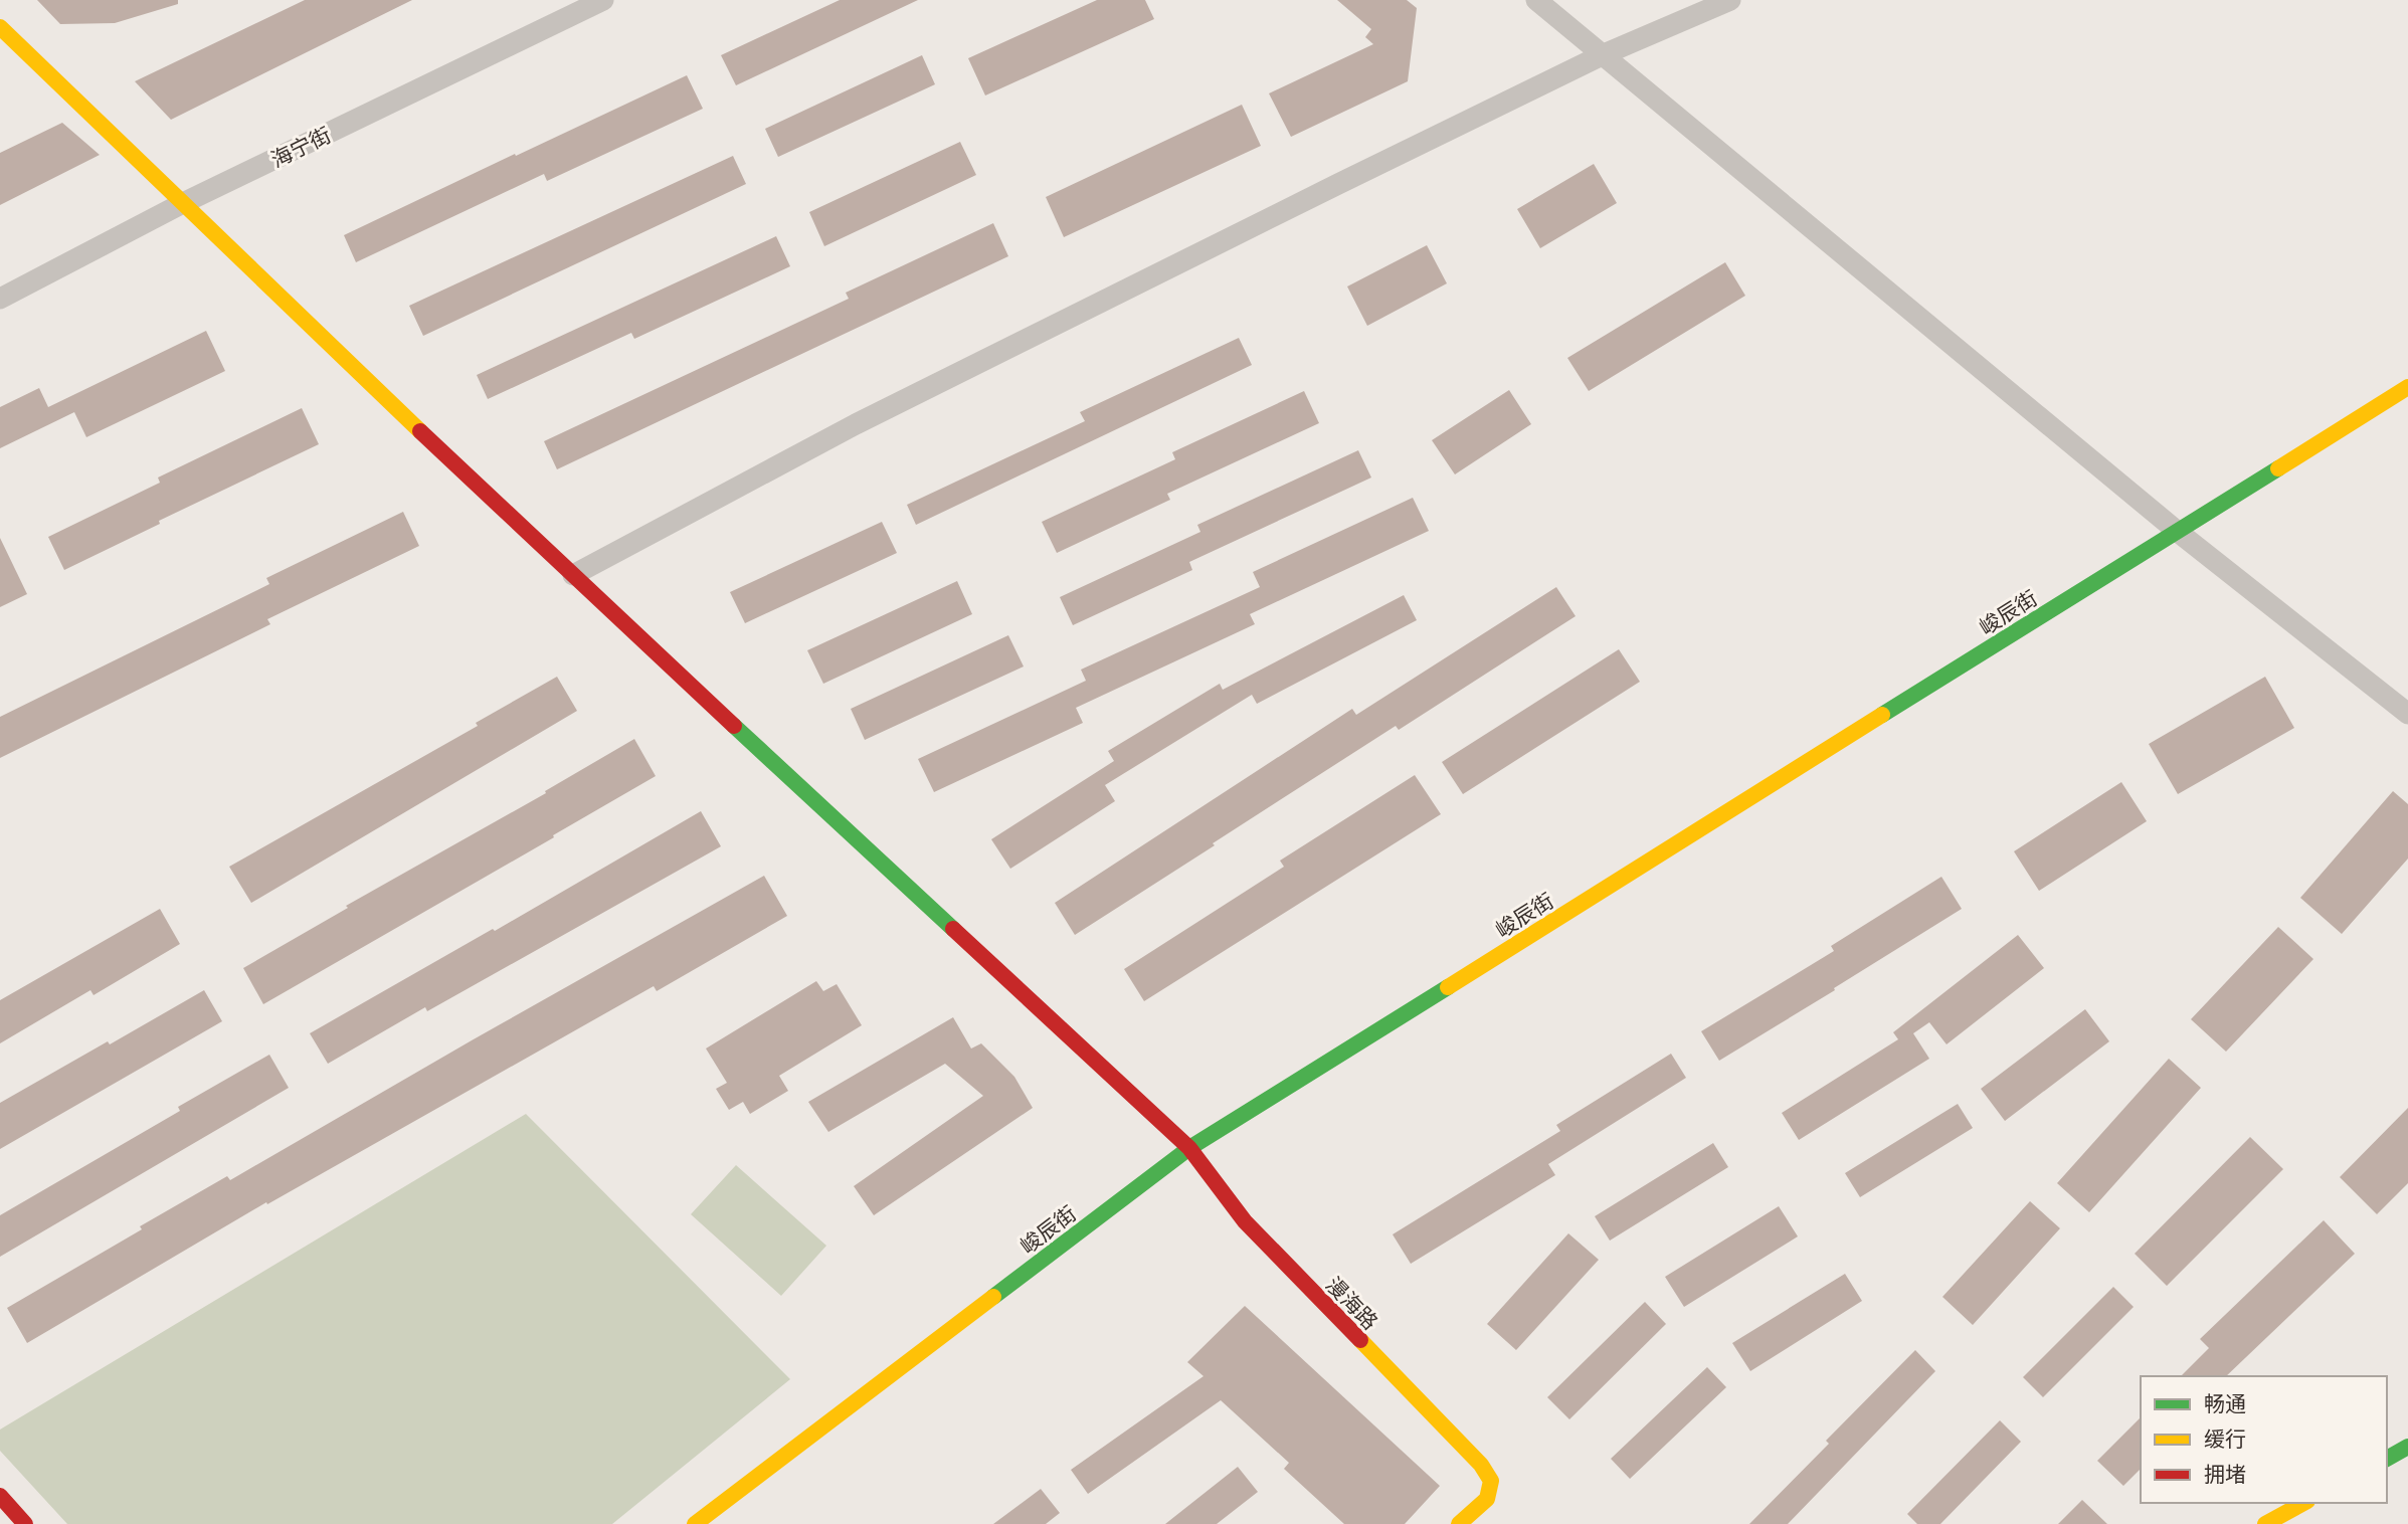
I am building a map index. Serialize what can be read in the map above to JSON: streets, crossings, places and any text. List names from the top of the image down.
{
  "streets": {
    "street": ["海宁街", "峻辰街", "漫海路"]
  },
  "crossings": [
    ["海宁街", "漫海路"],
    ["峻辰街", "漫海路"]
  ],
  "legend": ["畅通", "缓行", "拥堵"]
}
